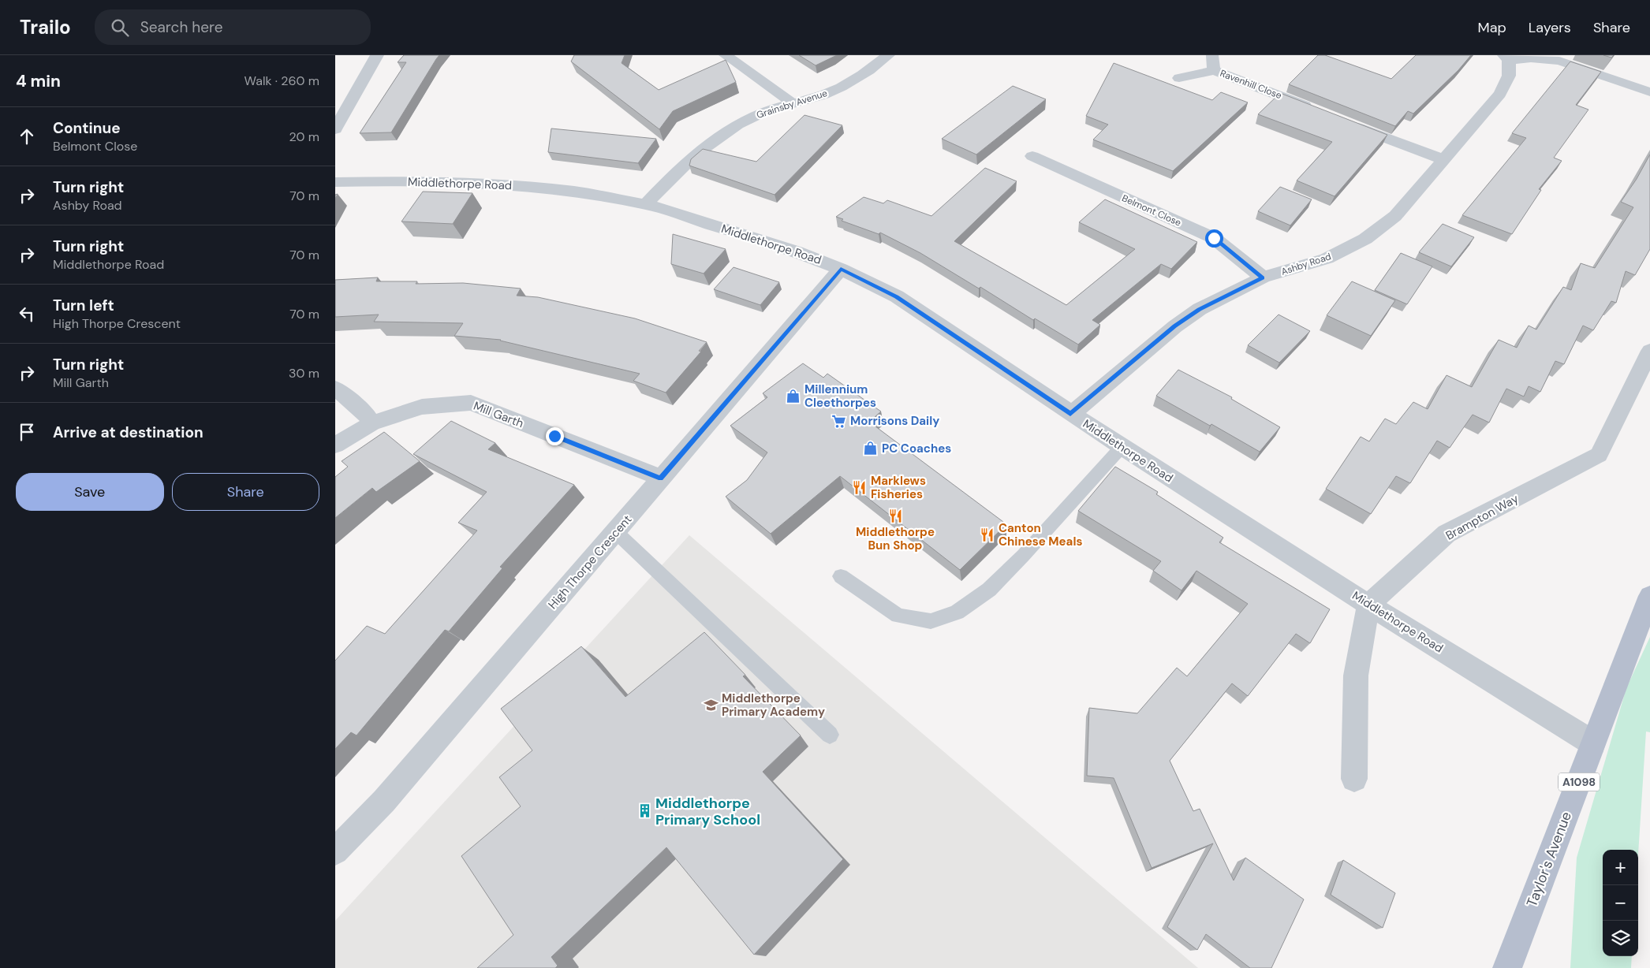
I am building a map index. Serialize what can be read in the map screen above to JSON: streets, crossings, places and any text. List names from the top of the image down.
{
  "streets": {
    "main road": ["A1098", "Taylor's Avenue"],
    "street": [
      "Ravenhill Close",
      "Grainsby Avenue",
      "Middlethorpe Road",
      "Belmont Close",
      "Ashby Road",
      "Mill Garth",
      "Brampton Way",
      "High Thorpe Crescent"
    ]
  },
  "crossings": [
    ["Grainsby Avenue", "Middlethorpe Road"],
    ["Middlethorpe Road", "Ashby Road"],
    ["Middlethorpe Road", "Brampton Way"],
    ["Middlethorpe Road", "High Thorpe Crescent"],
    ["Middlethorpe Road", "Taylor's Avenue"],
    ["Belmont Close", "Ashby Road"],
    ["Mill Garth", "High Thorpe Crescent"]
  ],
  "places": {
    "shop": ["Millennium Cleethorpes", "PC Coaches"],
    "supermarket": ["Morrisons Daily"],
    "restaurant": ["Marklews Fisheries", "Middlethorpe Bun Shop", "Canton Chinese Meals"],
    "school or university": ["Middlethorpe Primary Academy"],
    "building": ["Middlethorpe Primary School"]
  },
  "page": {
    "header": "Trailo",
    "search": "Search here",
    "nav": ["Map", "Layers", "Share"],
    "heading": ["4 min", "Walk · 260 m"],
    "list": [
      ["Continue", "Belmont Close", "20 m"],
      ["Turn right", "Ashby Road", "70 m"],
      ["Turn right", "Middlethorpe Road", "70 m"],
      ["Turn left", "High Thorpe Crescent", "70 m"],
      ["Turn right", "Mill Garth", "30 m"],
      "Arrive at destination"
    ],
    "buttons": ["Save", "Share"],
    "map_buttons": ["+", "−"]
  }
}
